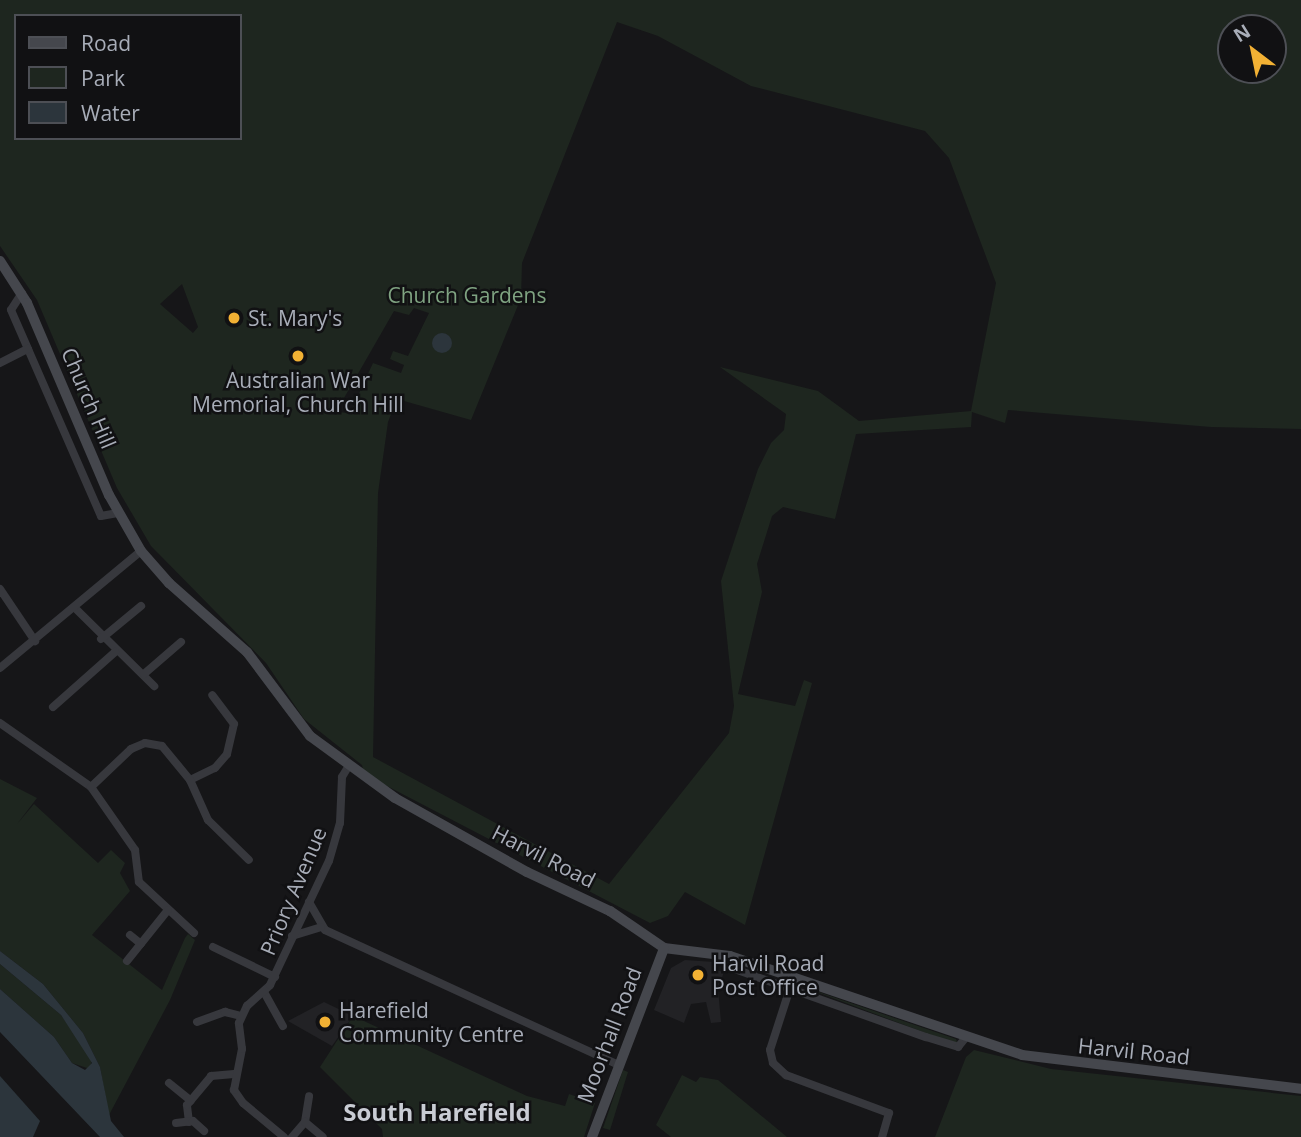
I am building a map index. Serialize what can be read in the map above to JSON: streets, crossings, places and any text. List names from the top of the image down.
{
  "streets": {
    "street": [
      "Church Hill",
      "Harvil Road",
      "Priory Avenue",
      "Moorhall Road"
    ]
  },
  "crossings": [
    ["Church Hill", "Harvil Road"],
    ["Harvil Road", "Priory Avenue"],
    ["Harvil Road", "Moorhall Road"]
  ],
  "districts": ["South Harefield"],
  "parks": ["Church Gardens"],
  "places": [
    "St. Mary's",
    "Australian War Memorial, Church Hill",
    "Harvil Road Post Office",
    "Harefield Community Centre"
  ],
  "legend": ["Road", "Park", "Water"],
  "north": "top left"
}
